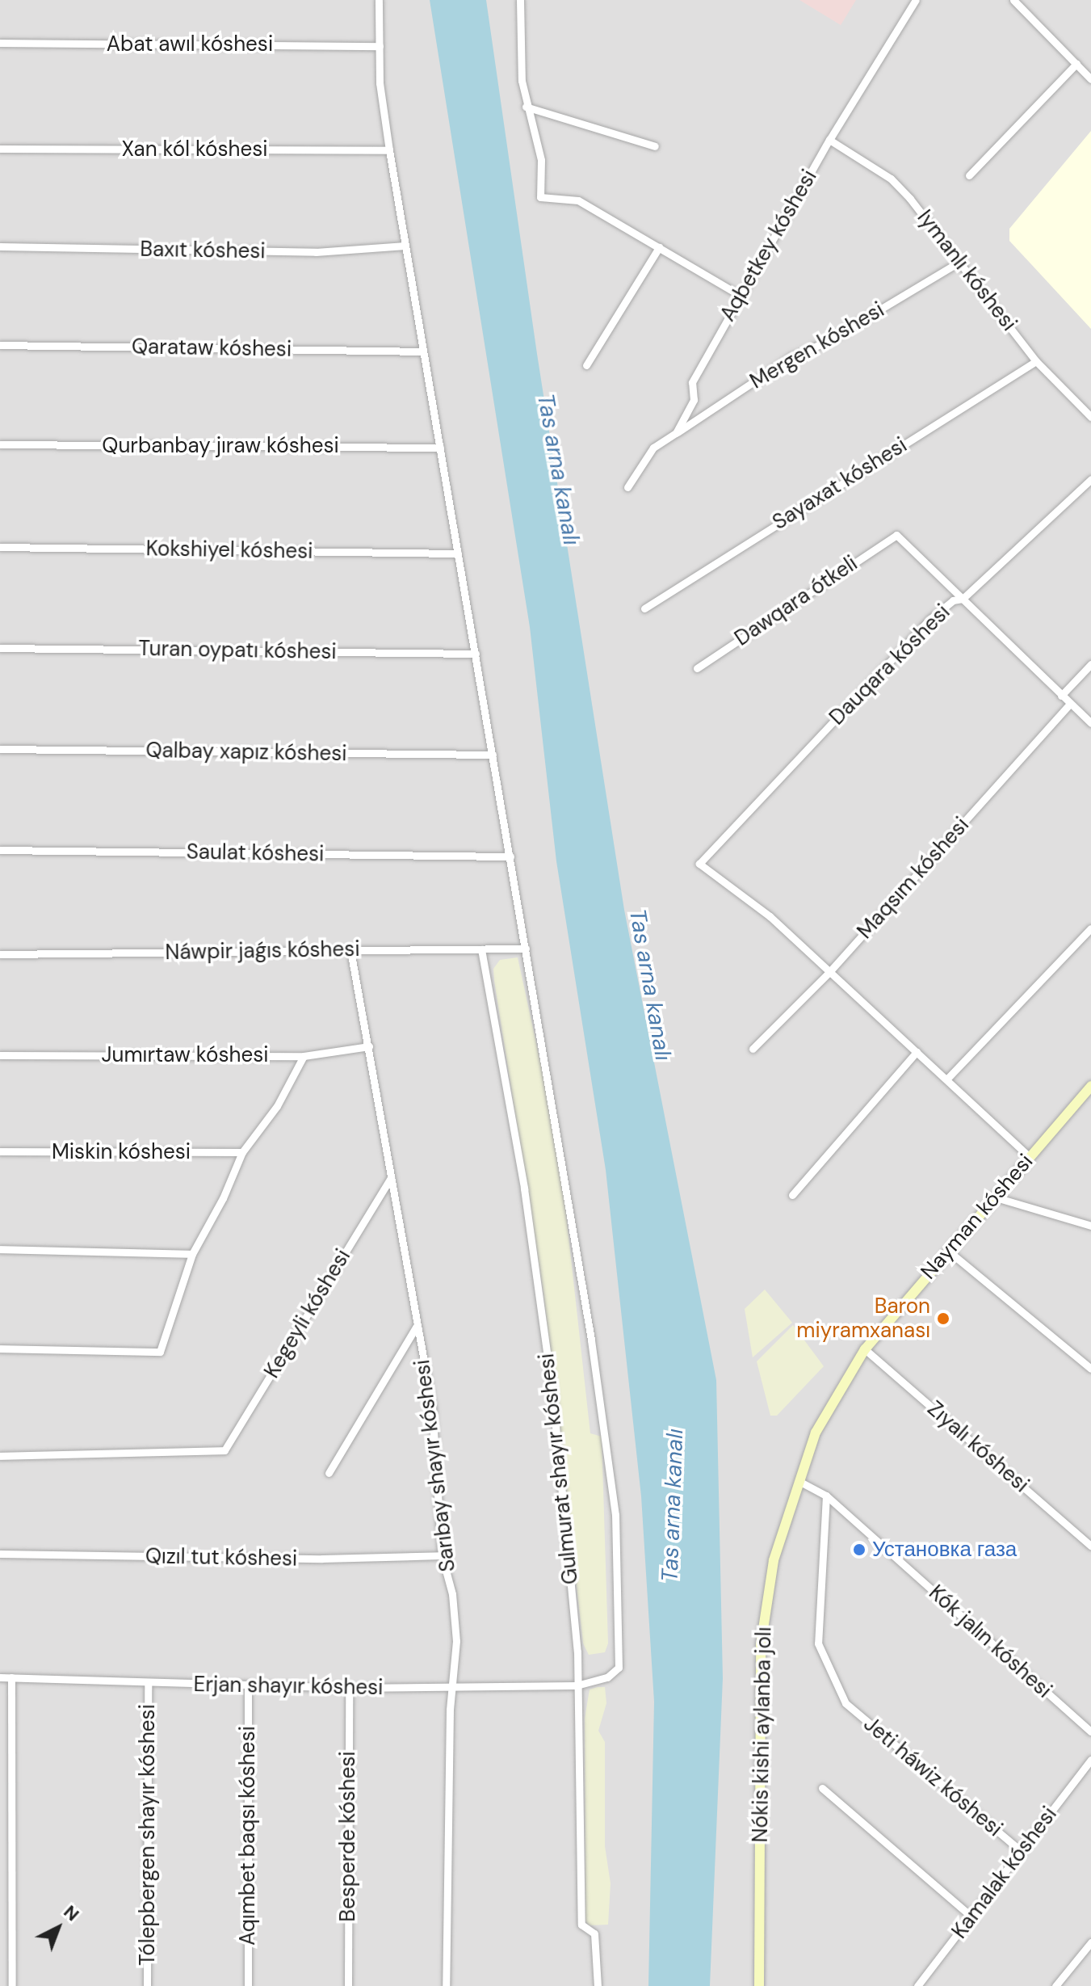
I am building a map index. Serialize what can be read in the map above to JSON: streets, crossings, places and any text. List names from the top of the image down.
{
  "streets": {
    "main road": ["Nayman kóshesi", "Nókis kishi aylanba jolı"],
    "street": [
      "Abat awıl kóshesi",
      "Xan kól kóshesi",
      "Aqbetkey kóshesi",
      "Baxıt kóshesi",
      "Iymanlı kóshesi",
      "Mergen kóshesi",
      "Qarataw kóshesi",
      "Qurbanbay jıraw kóshesi",
      "Sayaxat kóshesi",
      "Kokshiyel kóshesi",
      "Dawqara ótkeli",
      "Turan oypatı kóshesi",
      "Dauqara kóshesi",
      "Qalbay xapız kóshesi",
      "Saulat kóshesi",
      "Maqsım kóshesi",
      "Náwpir jaǵıs kóshesi",
      "Jumırtaw kóshesi",
      "Miskin kóshesi",
      "Kegeyli kóshesi",
      "Zıyalı kóshesi",
      "Sarıbay shayır kóshesi",
      "Gulmurat shayır kóshesi",
      "Qızıl tut kóshesi",
      "Kók jalın kóshesi",
      "Erjan shayır kóshesi",
      "Jeti háwiz kóshesi",
      "Tólepbergen shayır kóshesi",
      "Aqımbet baqsı kóshesi",
      "Besperde kóshesi",
      "Kamalak kóshesi"
    ]
  },
  "crossings": [
    ["Aqbetkey kóshesi", "Iymanlı kóshesi"],
    ["Aqbetkey kóshesi", "Mergen kóshesi"],
    ["Iymanlı kóshesi", "Mergen kóshesi"],
    ["Iymanlı kóshesi", "Sayaxat kóshesi"],
    ["Dawqara ótkeli", "Dauqara kóshesi"],
    ["Dauqara kóshesi", "Maqsım kóshesi"],
    ["Náwpir jaǵıs kóshesi", "Sarıbay shayır kóshesi"],
    ["Náwpir jaǵıs kóshesi", "Gulmurat shayır kóshesi"],
    ["Náwpir jaǵıs kóshesi", "Erjan shayır kóshesi"],
    ["Jumırtaw kóshesi", "Sarıbay shayır kóshesi"],
    ["Nayman kóshesi", "Zıyalı kóshesi"],
    ["Nayman kóshesi", "Nókis kishi aylanba jolı"],
    ["Kegeyli kóshesi", "Sarıbay shayır kóshesi"],
    ["Zıyalı kóshesi", "Nókis kishi aylanba jolı"],
    ["Sarıbay shayır kóshesi", "Qızıl tut kóshesi"],
    ["Sarıbay shayır kóshesi", "Erjan shayır kóshesi"],
    ["Gulmurat shayır kóshesi", "Erjan shayır kóshesi"],
    ["Kók jalın kóshesi", "Nókis kishi aylanba jolı"],
    ["Kók jalın kóshesi", "Jeti háwiz kóshesi"],
    ["Erjan shayır kóshesi", "Tólepbergen shayır kóshesi"],
    ["Erjan shayır kóshesi", "Aqımbet baqsı kóshesi"],
    ["Erjan shayır kóshesi", "Besperde kóshesi"],
    ["Jeti háwiz kóshesi", "Kamalak kóshesi"]
  ],
  "water": ["Tas arna kanalı"],
  "places": ["Baron miyramxanası", "Установка газа"],
  "north": "top right"
}
